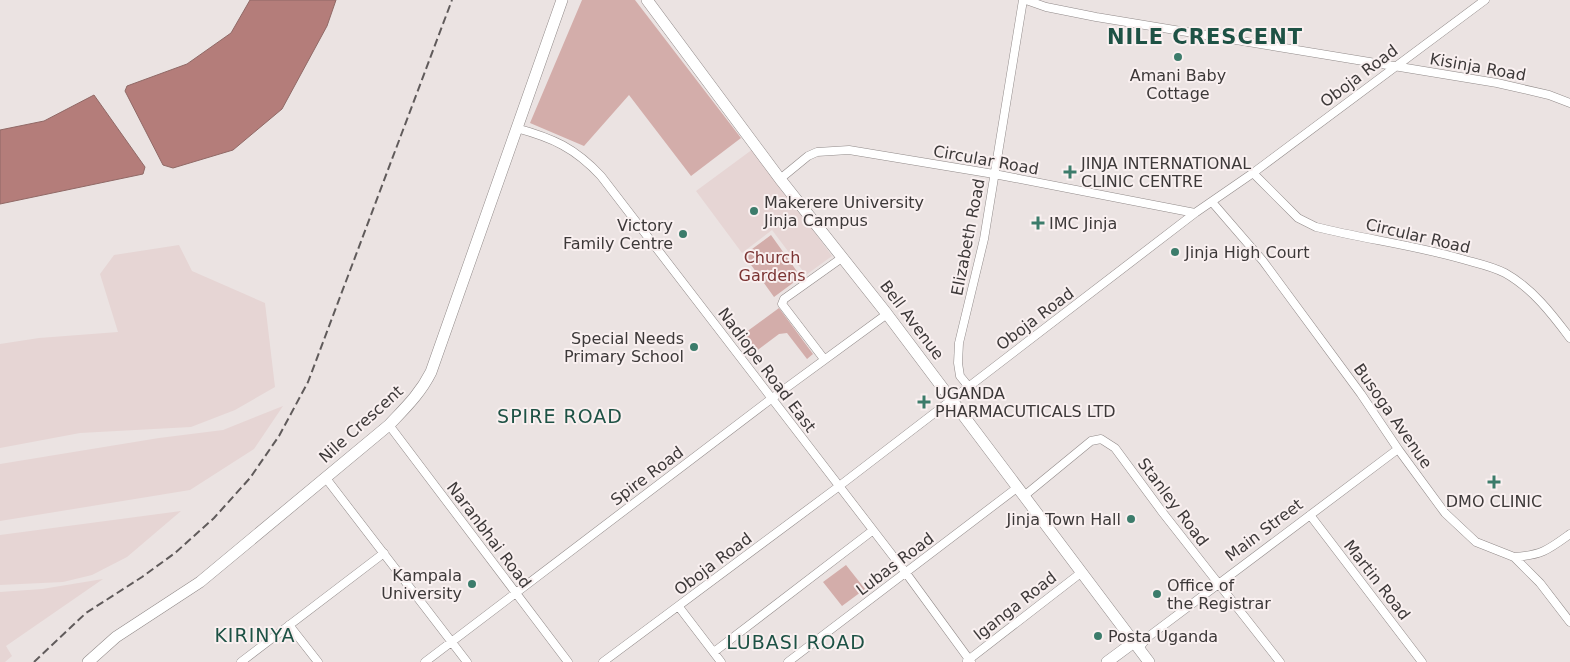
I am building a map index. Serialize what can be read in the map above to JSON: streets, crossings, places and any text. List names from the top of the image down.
{
  "streets": {
    "street": [
      "Kisinja Road",
      "Oboja Road",
      "Circular Road",
      "Elizabeth Road",
      "Bell Avenue",
      "Nadiope Road East",
      "Busoga Avenue",
      "Nile Crescent",
      "Spire Road",
      "Stanley Road",
      "Main Street",
      "Naranbhai Road",
      "Lubas Road",
      "Martin Road",
      "Iganga Road"
    ]
  },
  "crossings": [
    ["Kisinja Road", "Oboja Road"],
    ["Kisinja Road", "Elizabeth Road"],
    ["Oboja Road", "Circular Road"],
    ["Oboja Road", "Elizabeth Road"],
    ["Oboja Road", "Bell Avenue"],
    ["Oboja Road", "Nadiope Road East"],
    ["Oboja Road", "Busoga Avenue"],
    ["Circular Road", "Elizabeth Road"],
    ["Circular Road", "Bell Avenue"],
    ["Bell Avenue", "Spire Road"],
    ["Bell Avenue", "Stanley Road"],
    ["Bell Avenue", "Main Street"],
    ["Bell Avenue", "Lubas Road"],
    ["Bell Avenue", "Iganga Road"],
    ["Nadiope Road East", "Nile Crescent"],
    ["Nadiope Road East", "Spire Road"],
    ["Nadiope Road East", "Lubas Road"],
    ["Nadiope Road East", "Iganga Road"],
    ["Busoga Avenue", "Main Street"],
    ["Nile Crescent", "Naranbhai Road"],
    ["Spire Road", "Naranbhai Road"],
    ["Stanley Road", "Main Street"],
    ["Stanley Road", "Lubas Road"],
    ["Main Street", "Martin Road"]
  ],
  "districts": [
    "NILE CRESCENT",
    "SPIRE ROAD",
    "KIRINYA",
    "LUBASI ROAD"
  ],
  "parks": ["Church Gardens"],
  "places": {
    "other": [
      "Amani Baby Cottage",
      "Makerere University Jinja Campus",
      "Victory Family Centre",
      "Jinja High Court",
      "Special Needs Primary School",
      "Jinja Town Hall",
      "Kampala University",
      "Office of the Registrar",
      "Posta Uganda"
    ],
    "health": [
      "JINJA INTERNATIONAL CLINIC CENTRE",
      "IMC Jinja",
      "UGANDA PHARMACUTICALS LTD",
      "DMO CLINIC"
    ]
  }
}
